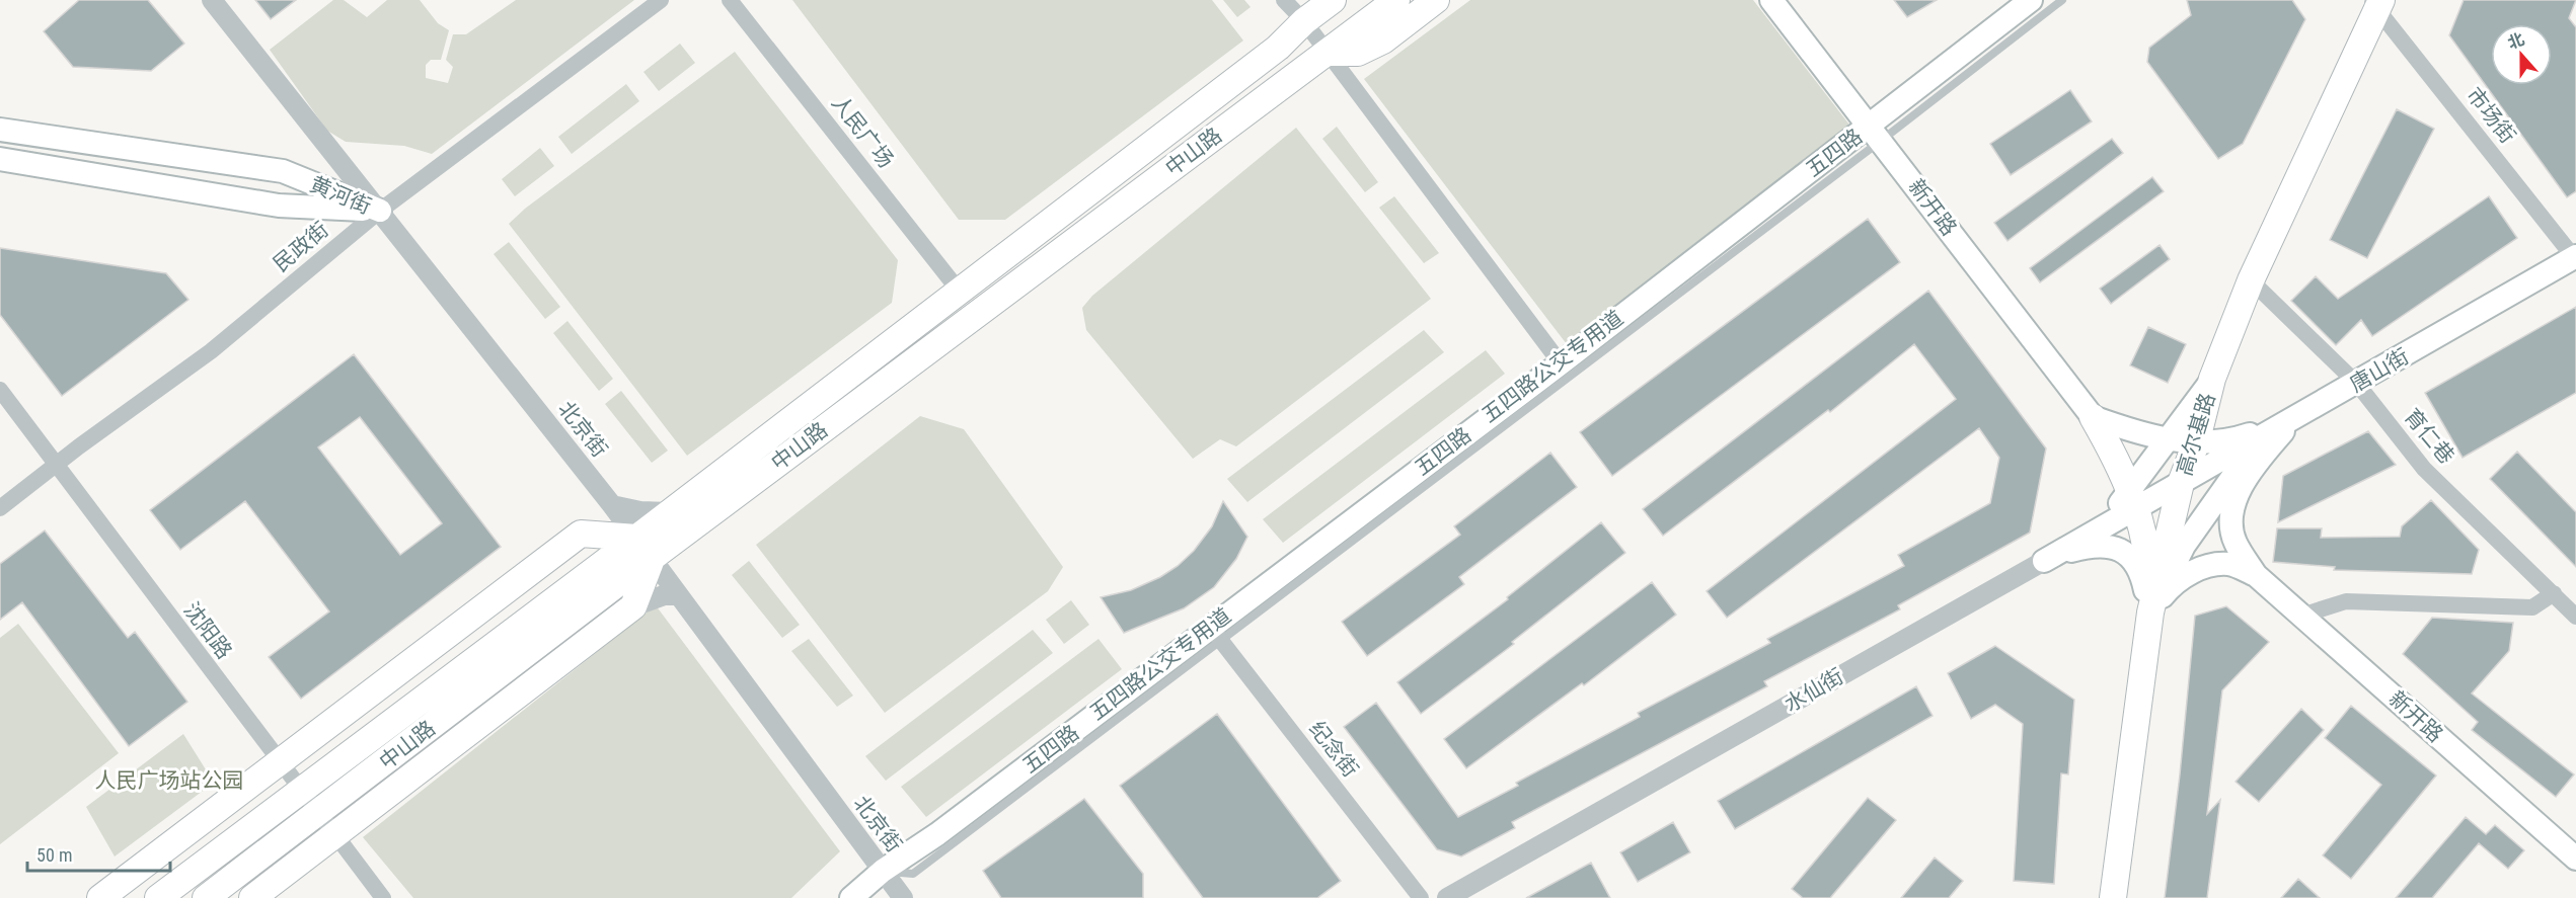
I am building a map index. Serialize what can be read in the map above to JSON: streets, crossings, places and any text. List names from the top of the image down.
{
  "streets": {
    "main road": [
      "中山路",
      "五四路",
      "黄河街",
      "新开路",
      "唐山街",
      "高尔基路",
      "水仙街"
    ],
    "street": [
      "市场街",
      "人民广场",
      "民政街",
      "北京街",
      "育仁巷",
      "沈阳路",
      "纪念街"
    ],
    "lane": ["五四路公交专用道"]
  },
  "crossings": [
    ["市场街", "唐山街"],
    ["市场街", "高尔基路"],
    ["人民广场", "中山路"],
    ["中山路", "北京街"],
    ["中山路", "沈阳路"],
    ["五四路", "新开路"],
    ["五四路", "五四路公交专用道"],
    ["五四路", "北京街"],
    ["五四路", "纪念街"],
    ["黄河街", "民政街"],
    ["黄河街", "北京街"],
    ["新开路", "五四路公交专用道"],
    ["民政街", "北京街"],
    ["民政街", "沈阳路"],
    ["五四路公交专用道", "纪念街"],
    ["唐山街", "高尔基路"],
    ["唐山街", "育仁巷"],
    ["唐山街", "水仙街"],
    ["高尔基路", "育仁巷"],
    ["高尔基路", "水仙街"]
  ],
  "parks": ["人民广场站公园"],
  "scale_bar": "50 m",
  "north": "top"
}
